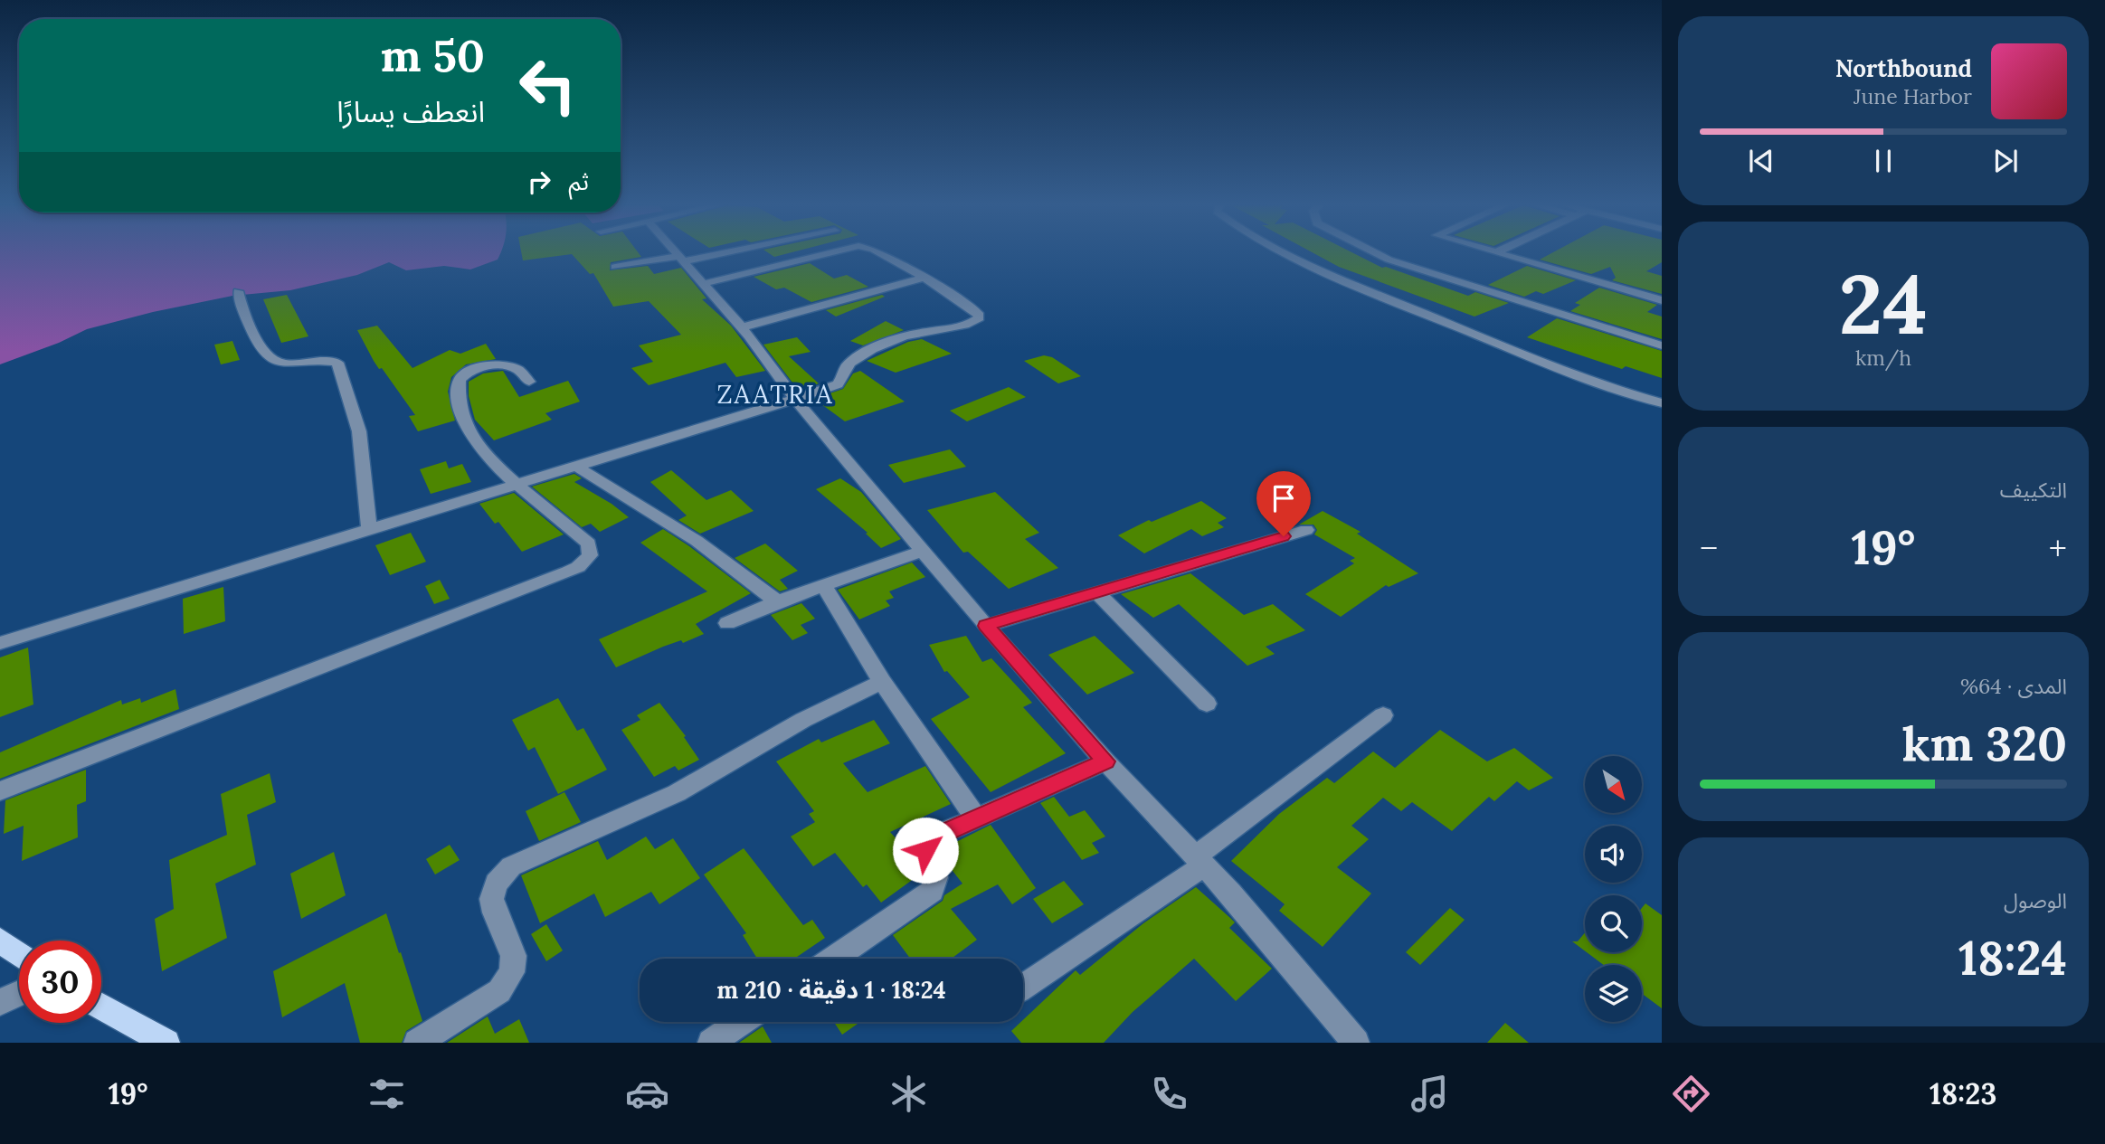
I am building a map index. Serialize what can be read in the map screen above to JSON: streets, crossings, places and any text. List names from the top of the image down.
{
  "districts": ["ZAATRIA"],
  "north": "bottom right",
  "page": {
    "turn": ["50 m", "انعطف يسارًا"],
    "song": ["Northbound", "June Harbor"],
    "then": "ثم",
    "tile": [
      ["24", "km/h"],
      "التكييف",
      ["المدى · 64%", "320 km"],
      ["الوصول", "18:24"]
    ],
    "heat": ["−", "19°", "+"],
    "limit": "30",
    "trip": "18:24 · 1 دقيقة · 210 m",
    "tabs": ["18:23", "19°"]
  }
}
